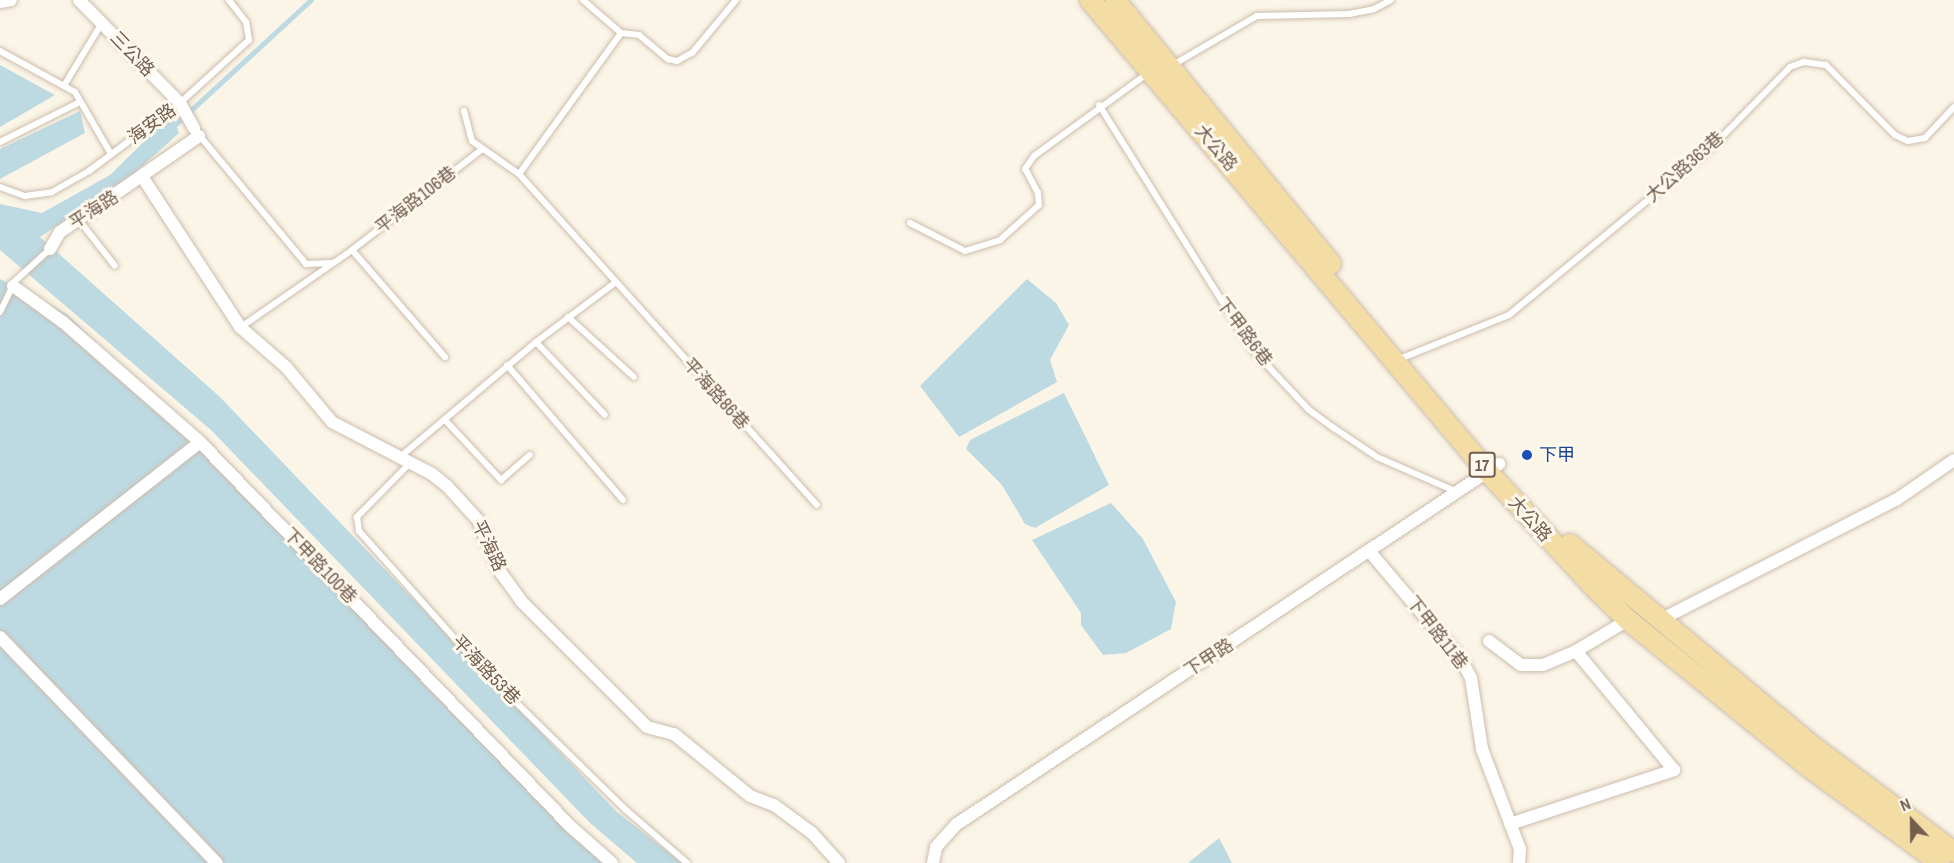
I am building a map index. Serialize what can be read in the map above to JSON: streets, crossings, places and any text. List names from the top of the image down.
{
  "streets": {
    "main road": ["大公路", "17"],
    "street": [
      "三公路",
      "平海路",
      "下甲路100巷",
      "下甲路11巷",
      "下甲路"
    ],
    "lane": [
      "海安路",
      "大公路363巷",
      "平海路106巷",
      "下甲路6巷",
      "平海路86巷",
      "平海路53巷"
    ]
  },
  "crossings": [
    ["三公路", "海安路"],
    ["三公路", "平海路"],
    ["大公路", "大公路363巷"],
    ["大公路", "下甲路"],
    ["平海路106巷", "平海路"],
    ["平海路106巷", "平海路86巷"],
    ["平海路", "平海路53巷"],
    ["下甲路6巷", "下甲路"],
    ["下甲路11巷", "下甲路"]
  ],
  "places": ["下甲"],
  "north": "top"
}
